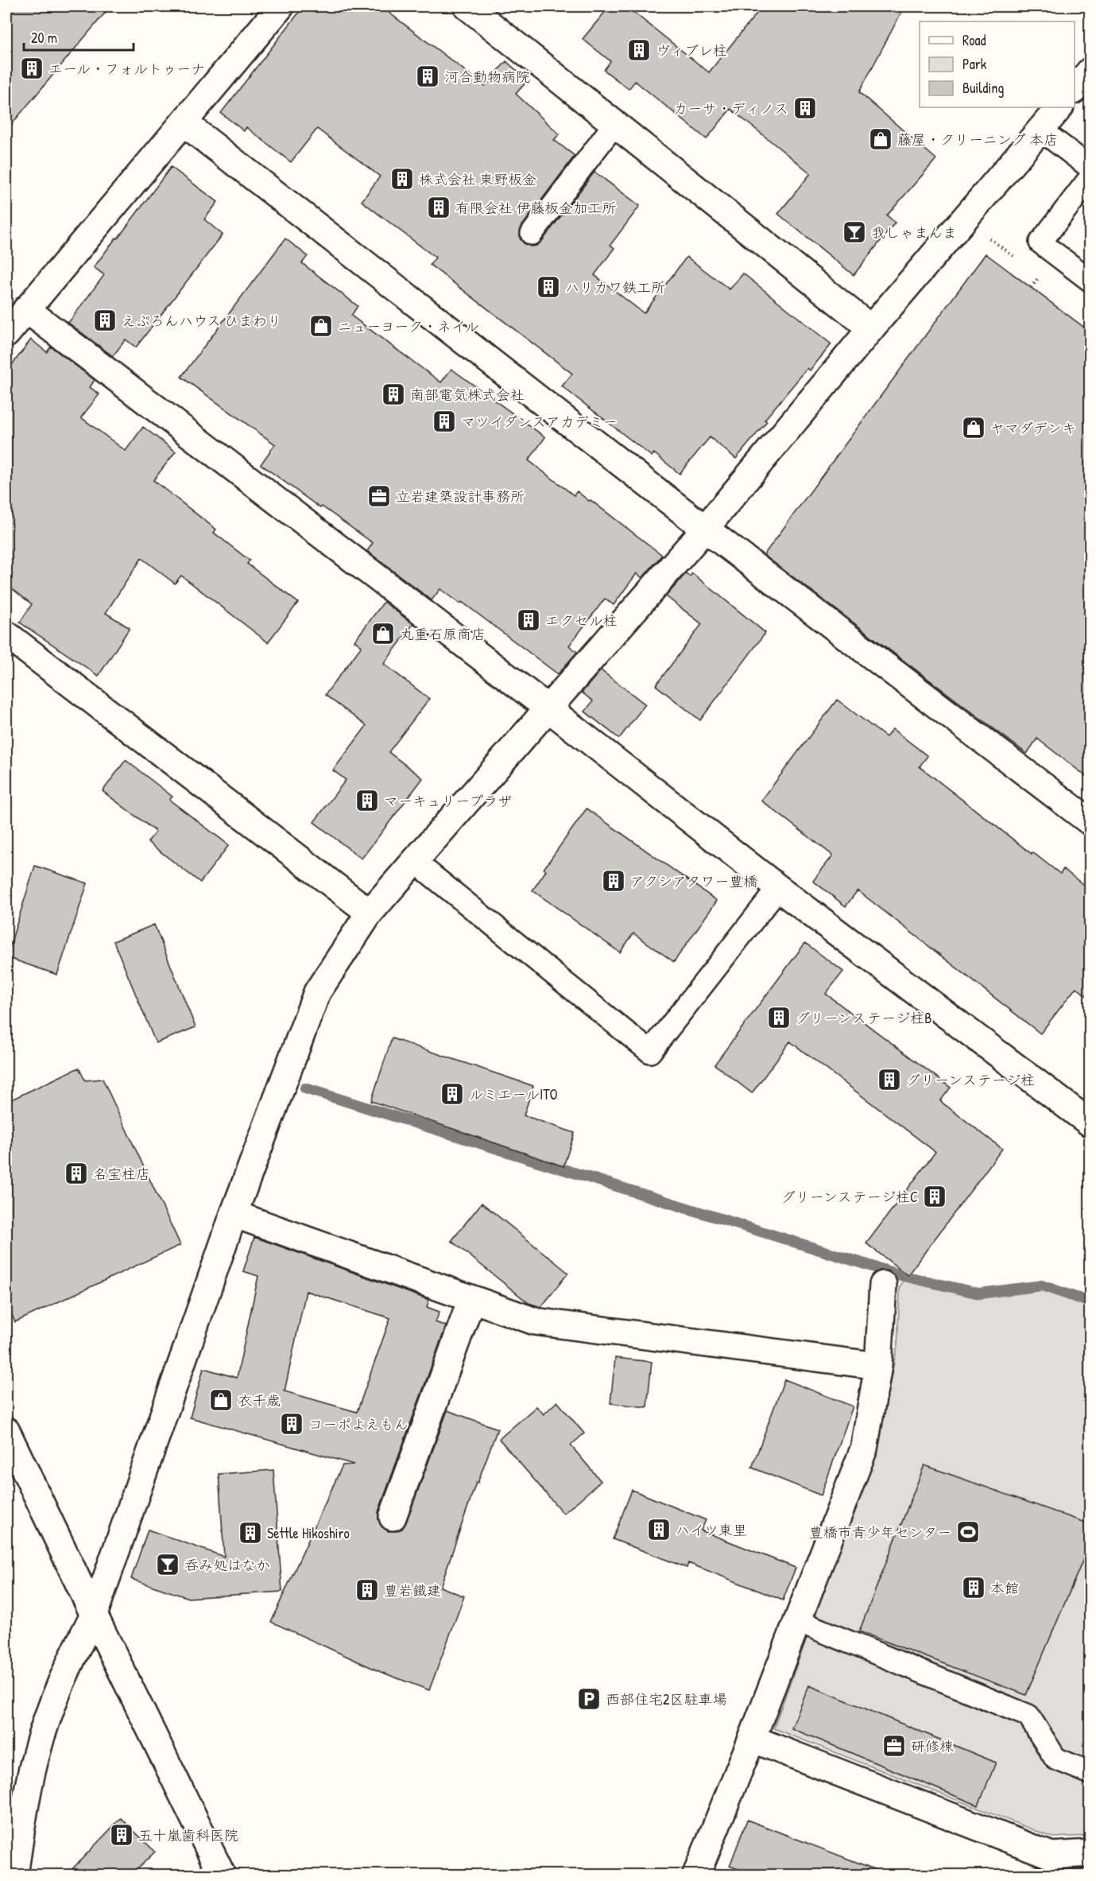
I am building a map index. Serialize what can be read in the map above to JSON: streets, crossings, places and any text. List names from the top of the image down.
{
  "places": {
    "building": [
      "ヴィブレ柱",
      "エール・フォルトゥーナ",
      "河合動物病院",
      "カーサ・ディノス",
      "株式会社 東野板金",
      "有限会社 伊藤板金加工所",
      "ハリカワ鉄工所",
      "えぷろんハウス ひまわり",
      "南部電気株式会社",
      "マツイダンスアカデミー",
      "エクセル柱",
      "マーキュリープラザ",
      "アクシアタワー豊橋",
      "グリーンステージ柱B",
      "グリーンステージ柱",
      "ルミエールITO",
      "名宝柱店",
      "グリーンステージ柱C",
      "コーポよえもん",
      "ハイツ東里",
      "Settle Hikoshiro",
      "本館",
      "豊岩鐵建",
      "五十嵐歯科医院"
    ],
    "shop": [
      "藤屋・クリーニング 本店",
      "ニューヨーク・ネイル",
      "ヤマダデンキ",
      "丸重石原商店",
      "衣千歳"
    ],
    "bar": ["我しゃまんま", "呑み処はなか"],
    "office": ["立岩建築設計事務所", "研修棟"],
    "sports": ["豊橋市青少年センター"],
    "parking": ["西部住宅2区駐車場"]
  },
  "legend": ["Road", "Park", "Building"],
  "scale_bar": "20 m"
}
